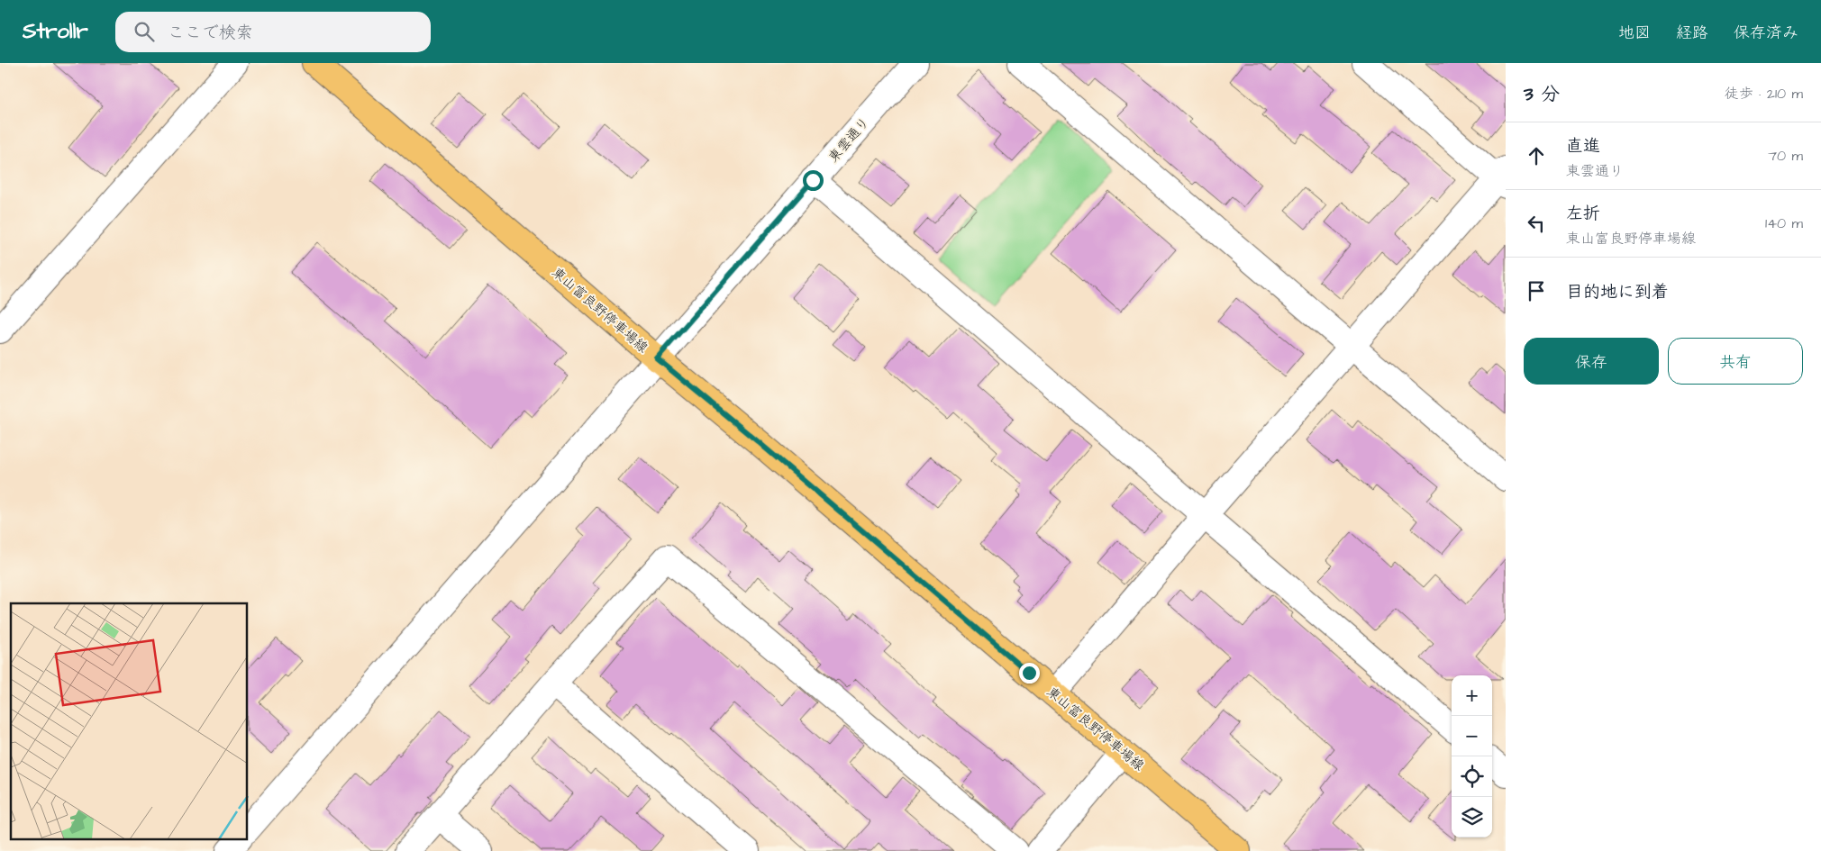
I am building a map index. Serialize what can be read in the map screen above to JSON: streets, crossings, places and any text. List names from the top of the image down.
{
  "streets": {
    "main road": ["東山富良野停車場線"],
    "street": ["東雲通り"]
  },
  "crossings": [
    ["東雲通り", "東山富良野停車場線"]
  ],
  "page": {
    "header": "Strollr",
    "search": "ここで検索",
    "nav": ["地図", "経路", "保存済み"],
    "heading": ["3 分", "徒歩 · 210 m"],
    "list": [
      ["直進", "東雲通り", "70 m"],
      ["左折", "東山富良野停車場線", "140 m"],
      "目的地に到着"
    ],
    "buttons": ["保存", "共有"],
    "map_buttons": ["+", "−"]
  }
}
